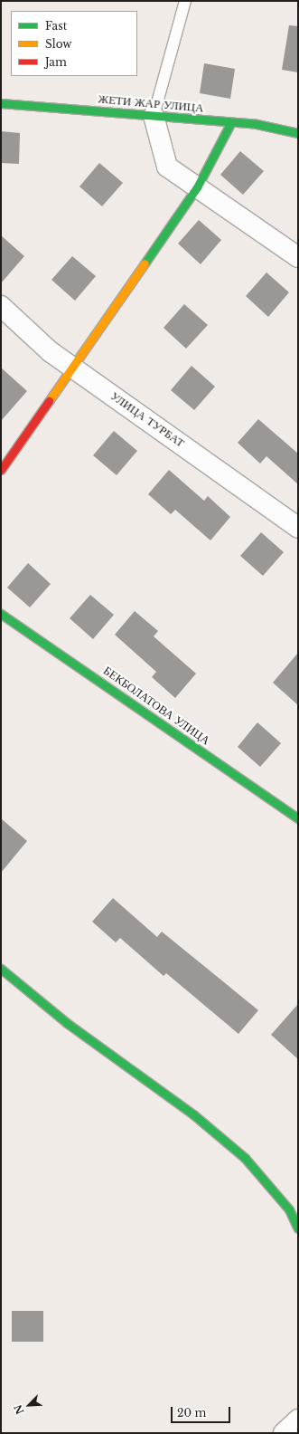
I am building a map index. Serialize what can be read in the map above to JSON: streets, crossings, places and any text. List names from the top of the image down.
{
  "streets": {
    "street": ["ЖЕТИ ЖАР УЛИЦА", "УЛИЦА ТУРБАТ", "БЕКБОЛАТОВА УЛИЦА"]
  },
  "legend": ["Fast", "Slow", "Jam"],
  "scale_bar": "20 m",
  "north": "bottom left"
}
